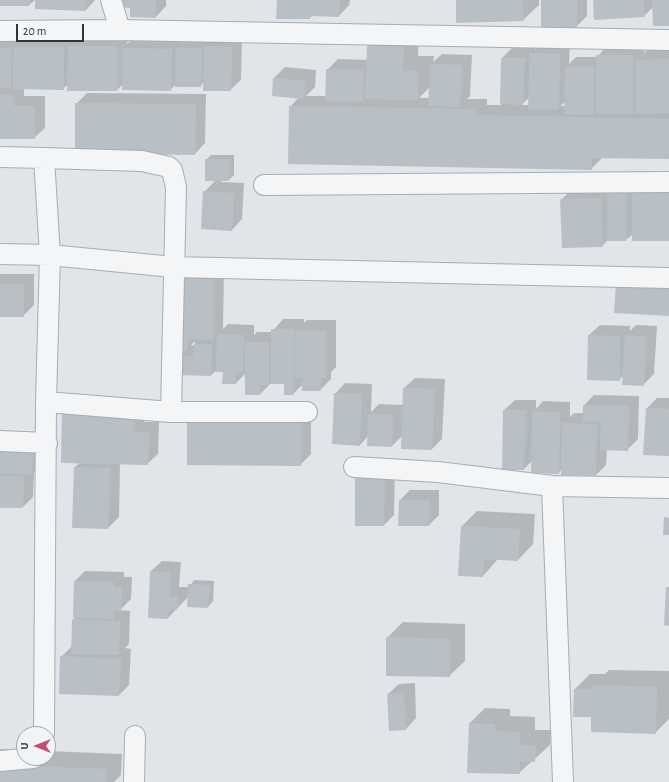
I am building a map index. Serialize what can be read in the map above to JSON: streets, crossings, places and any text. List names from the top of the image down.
{
  "scale_bar": "20 m",
  "north": "left"
}
